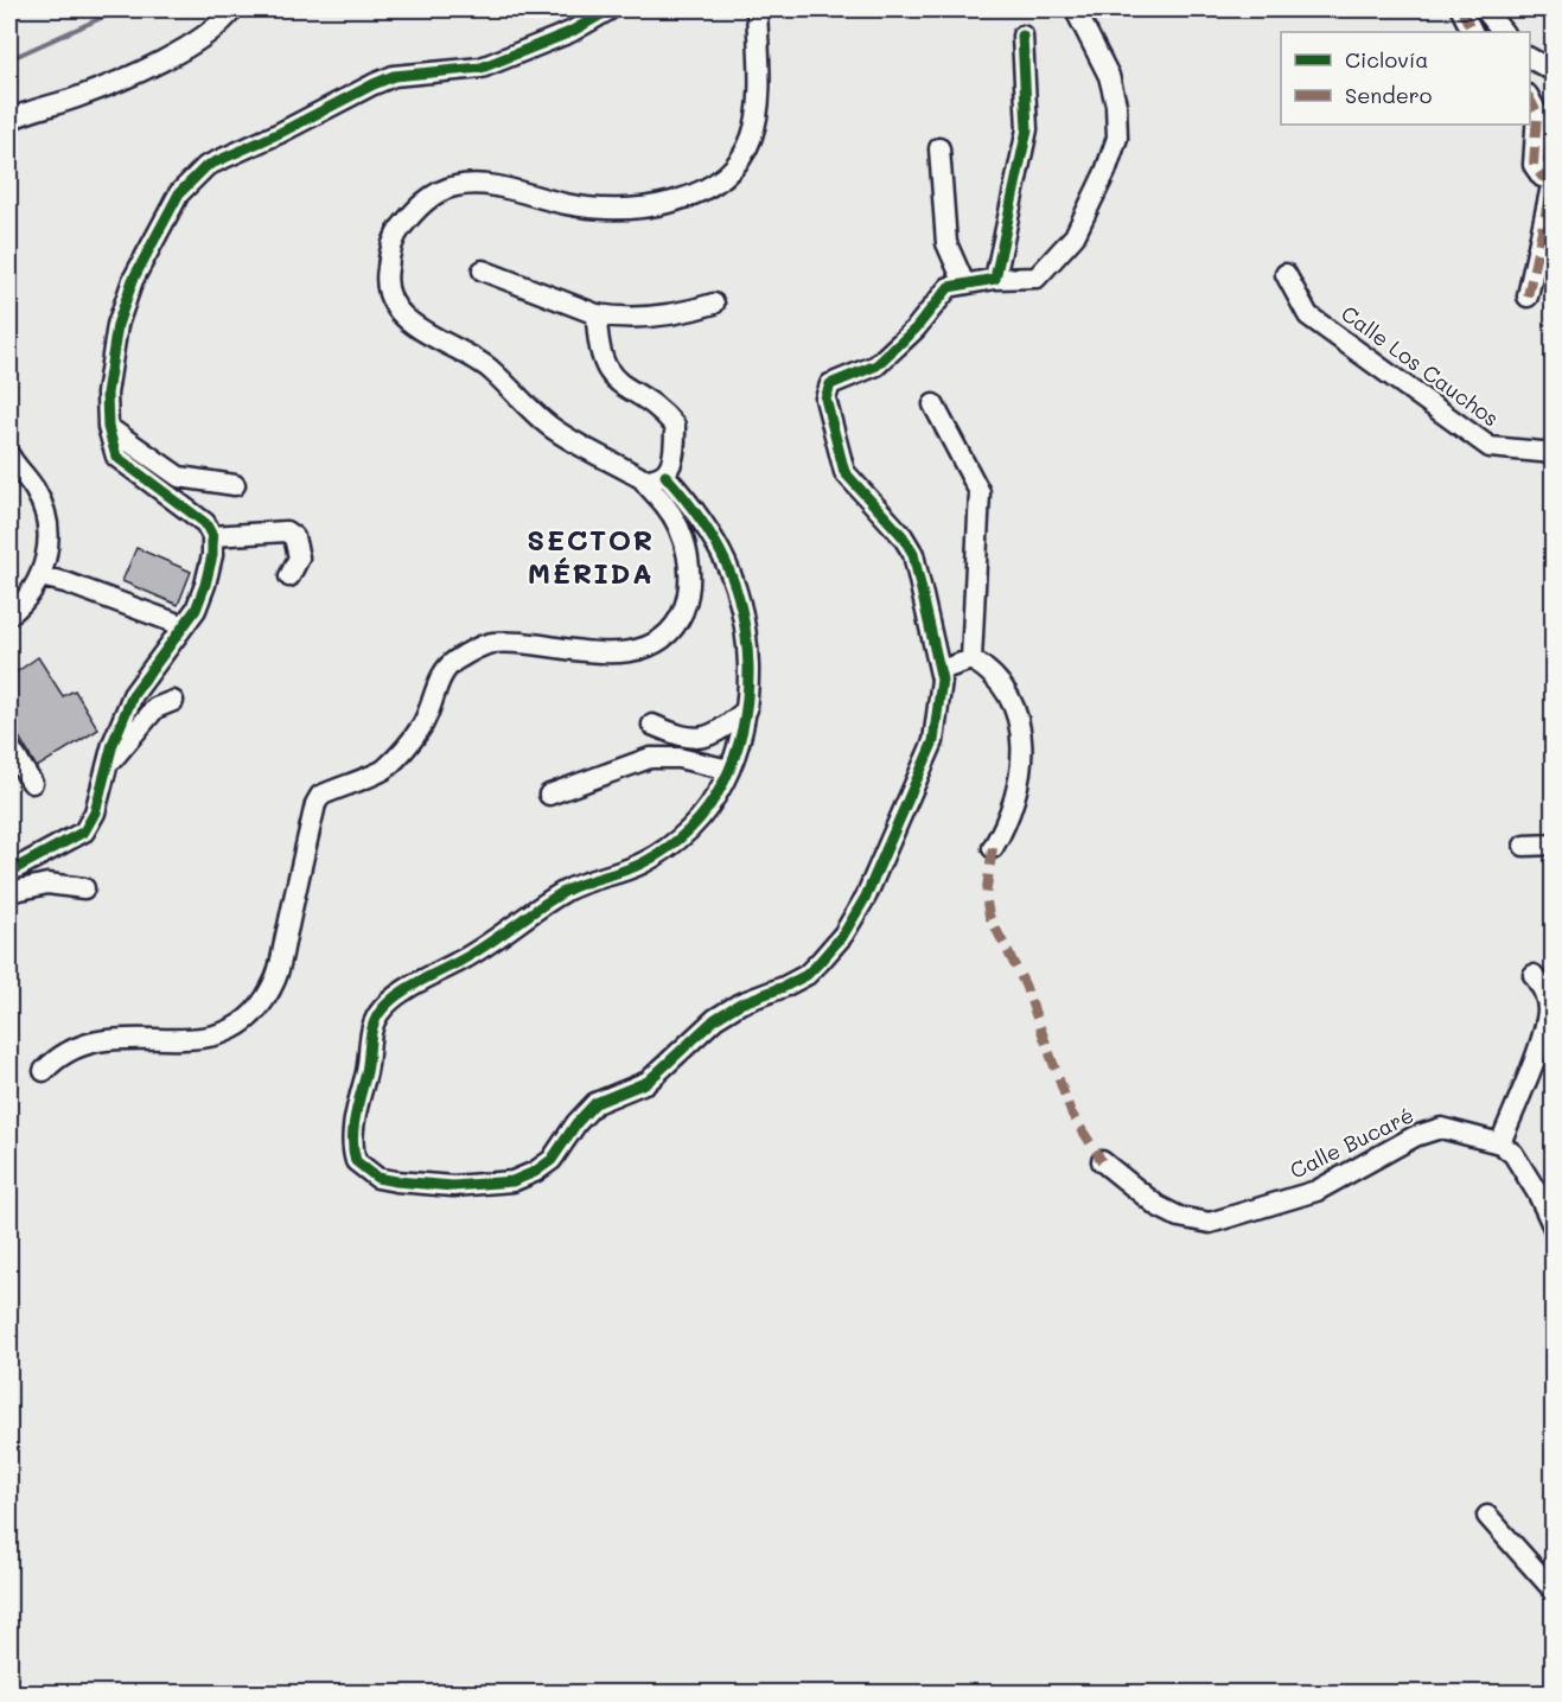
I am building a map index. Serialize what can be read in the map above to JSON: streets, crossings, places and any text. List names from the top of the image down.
{
  "streets": {
    "street": ["Calle Los Cauchos", "Calle Bucaré"]
  },
  "districts": ["SECTOR MÉRIDA"],
  "legend": ["Ciclovía", "Sendero"]
}
